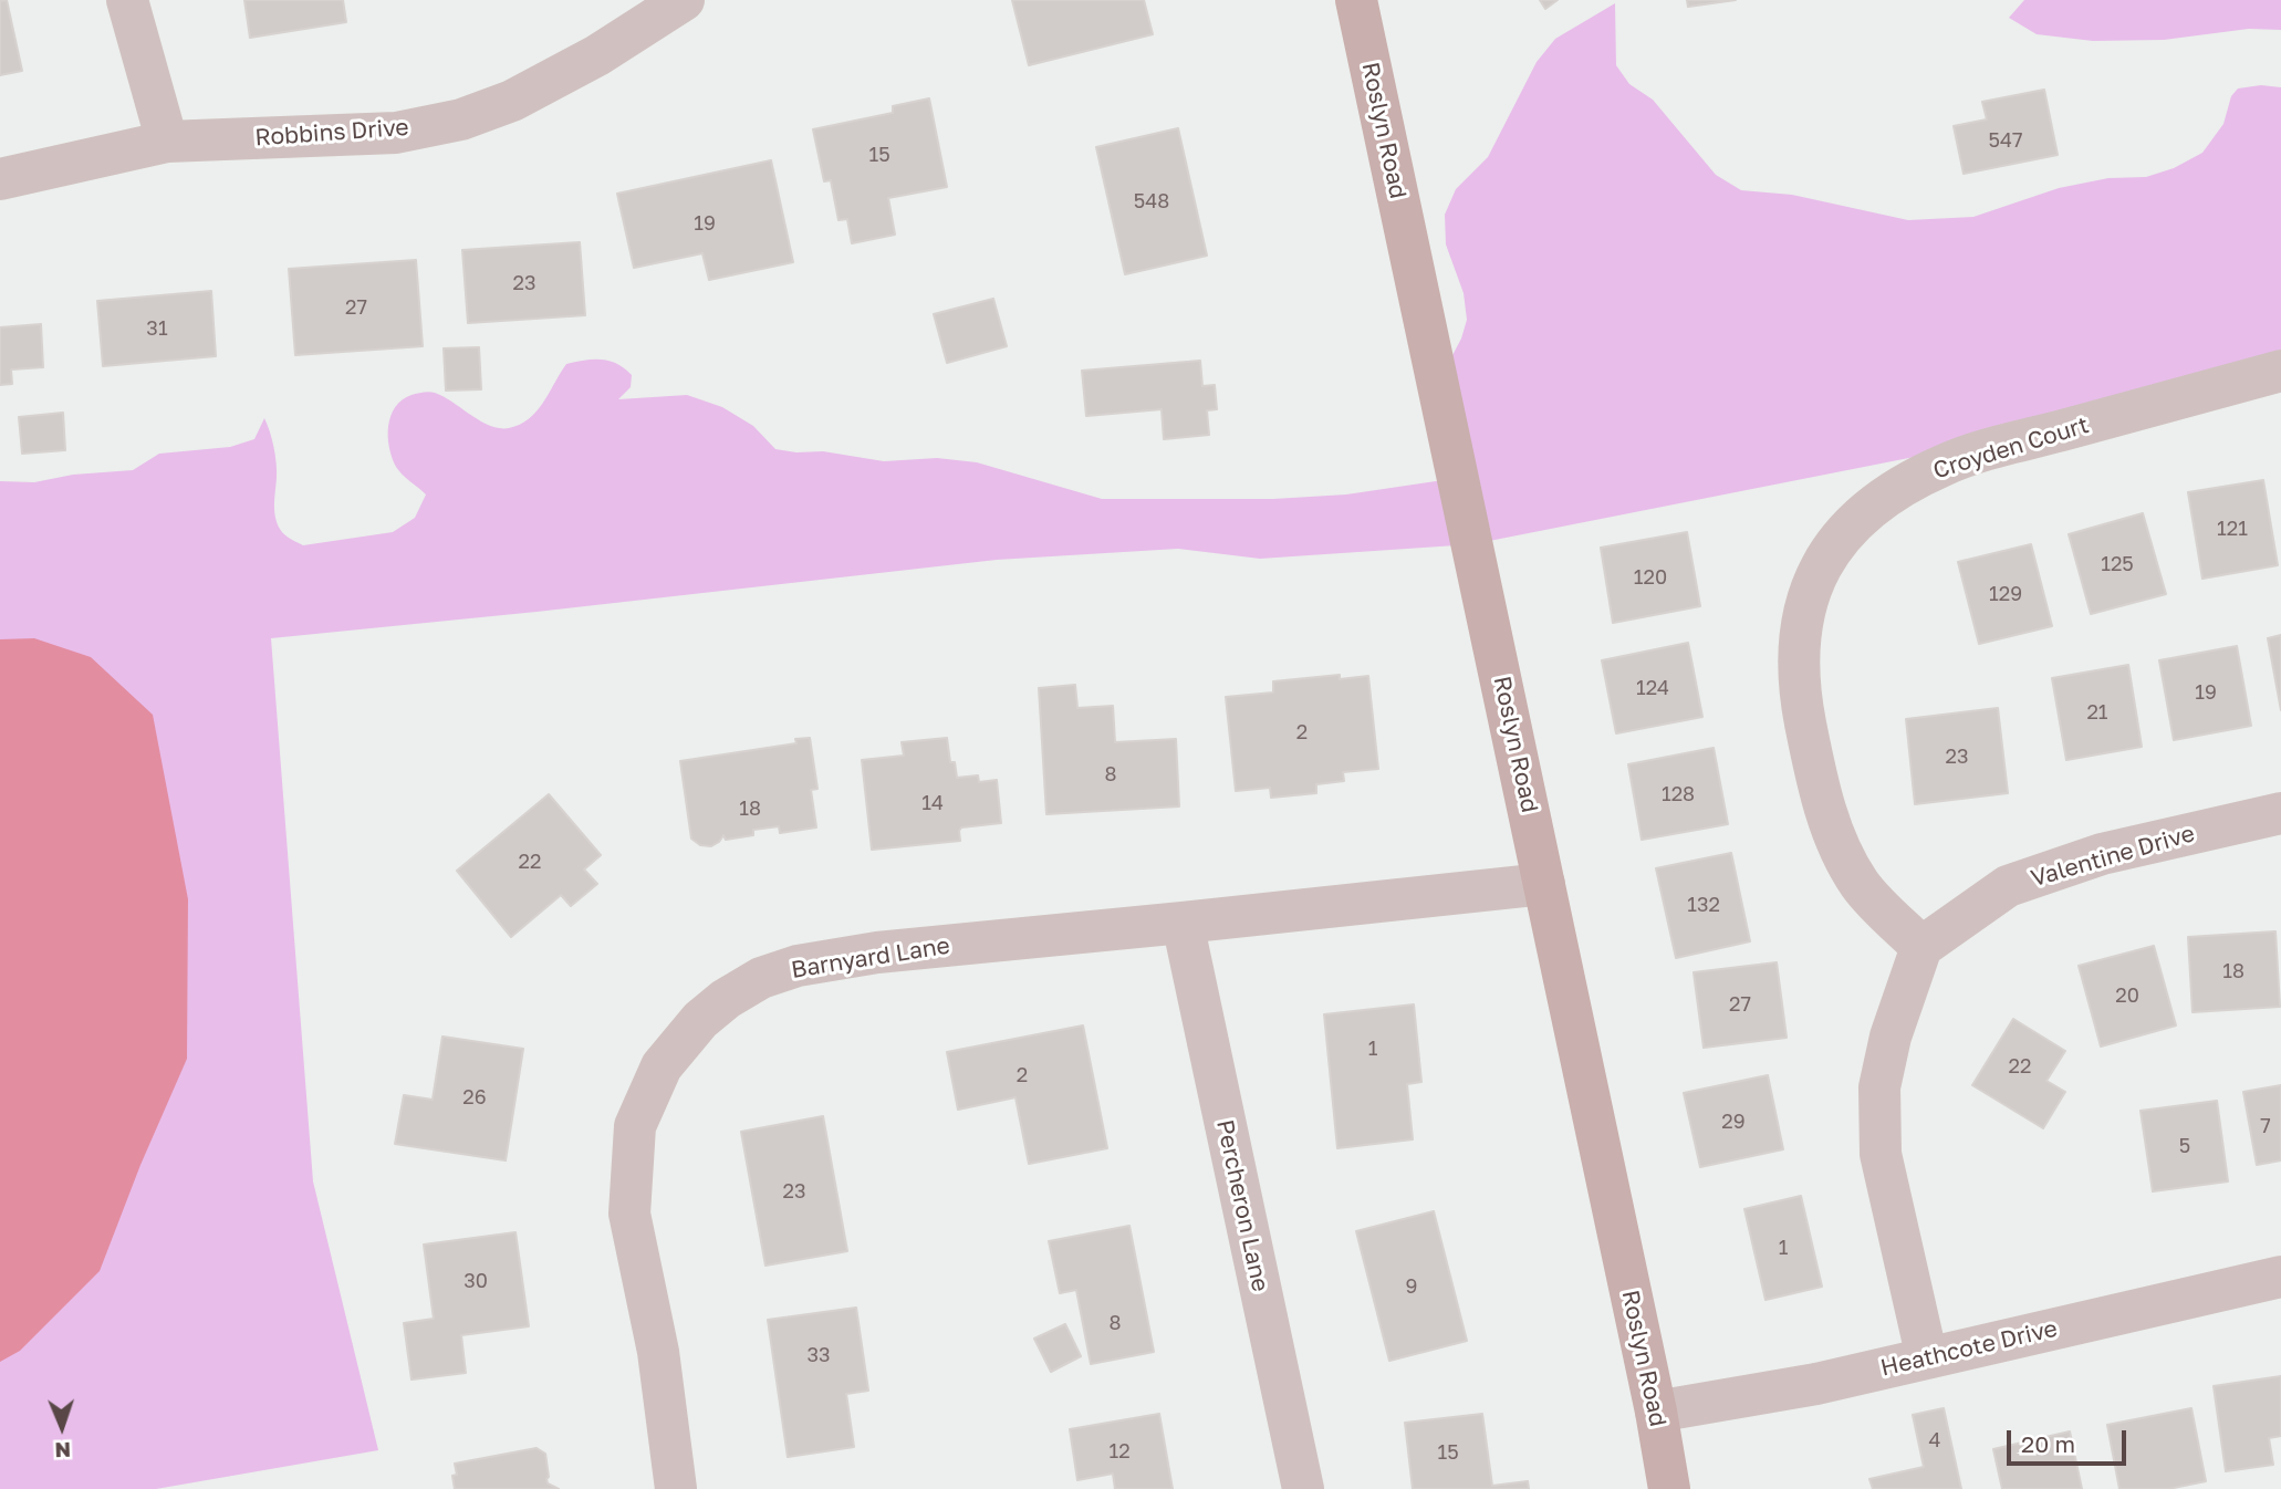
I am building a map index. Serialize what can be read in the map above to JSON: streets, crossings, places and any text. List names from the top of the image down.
{
  "streets": {
    "main road": ["Roslyn Road"],
    "street": [
      "Robbins Drive",
      "Croyden Court",
      "Valentine Drive",
      "Barnyard Lane",
      "Percheron Lane",
      "Heathcote Drive"
    ]
  },
  "crossings": [
    ["Roslyn Road", "Barnyard Lane"],
    ["Roslyn Road", "Heathcote Drive"],
    ["Croyden Court", "Valentine Drive"],
    ["Barnyard Lane", "Percheron Lane"]
  ],
  "house_numbers": [
    "547",
    "15",
    "548",
    "19",
    "23",
    "27",
    "31",
    "121",
    "125",
    "120",
    "129",
    "124",
    "19",
    "21",
    "2",
    "23",
    "8",
    "128",
    "14",
    "18",
    "22",
    "132",
    "18",
    "20",
    "27",
    "1",
    "22",
    "2",
    "26",
    "29",
    "7",
    "5",
    "23",
    "1",
    "30",
    "9",
    "8",
    "33",
    "4",
    "12",
    "15"
  ],
  "scale_bar": "20 m",
  "north": "bottom"
}
